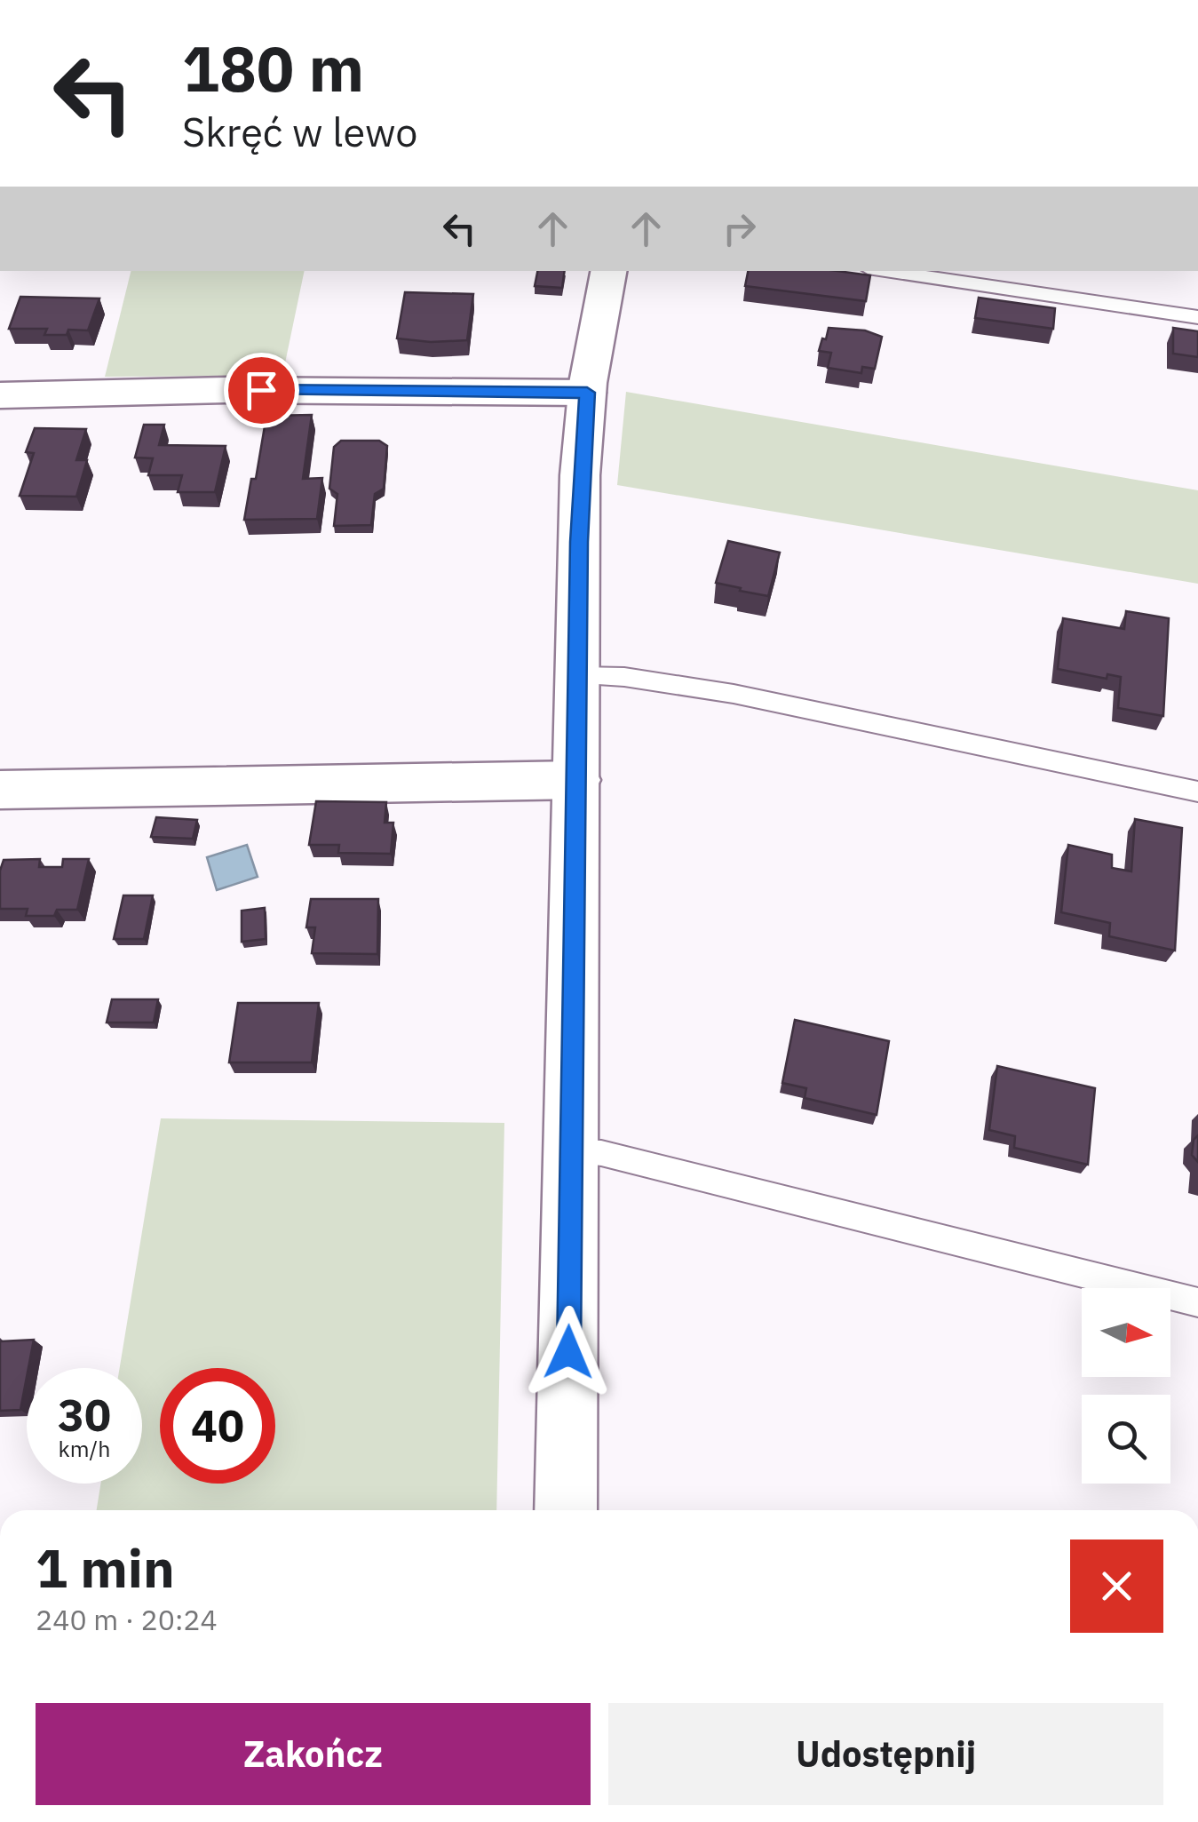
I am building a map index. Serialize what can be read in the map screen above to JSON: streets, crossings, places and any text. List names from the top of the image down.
{
  "north": "right",
  "page": {
    "turn": ["180 m", "Skręć w lewo"],
    "speed": "30 km/h",
    "limit": "40",
    "heading": ["1 min", "240 m · 20:24"],
    "buttons": ["Zakończ", "Udostępnij"]
  }
}
